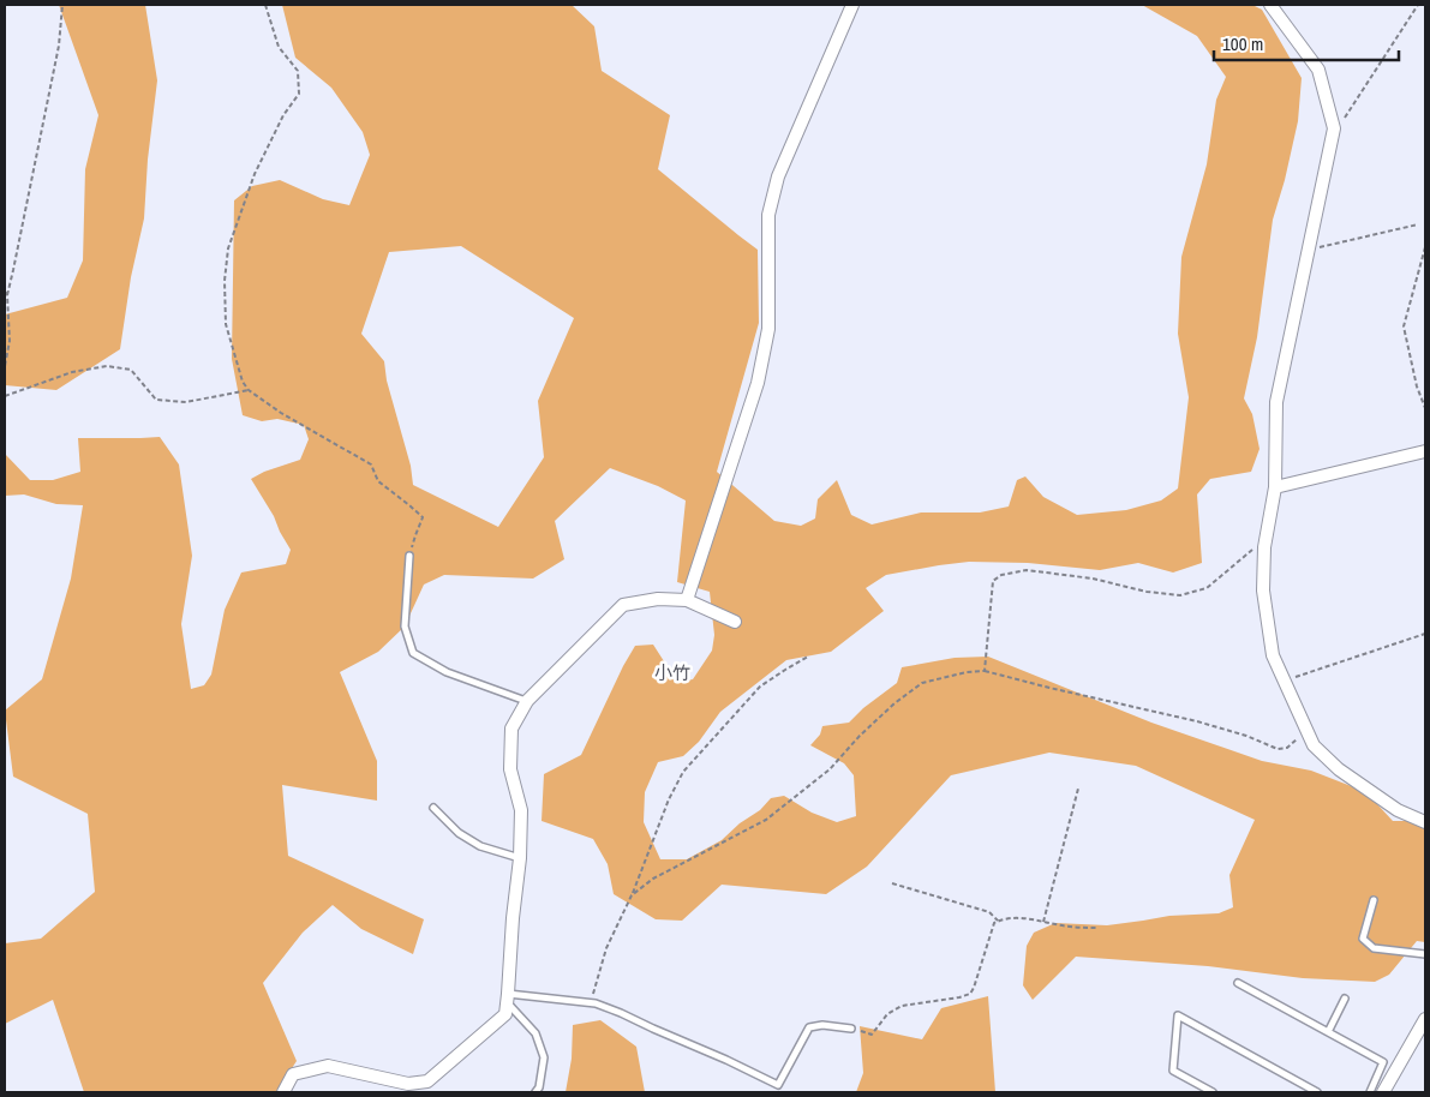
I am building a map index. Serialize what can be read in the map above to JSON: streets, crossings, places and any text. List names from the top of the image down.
{
  "districts": ["小竹"],
  "scale_bar": "100 m"
}
